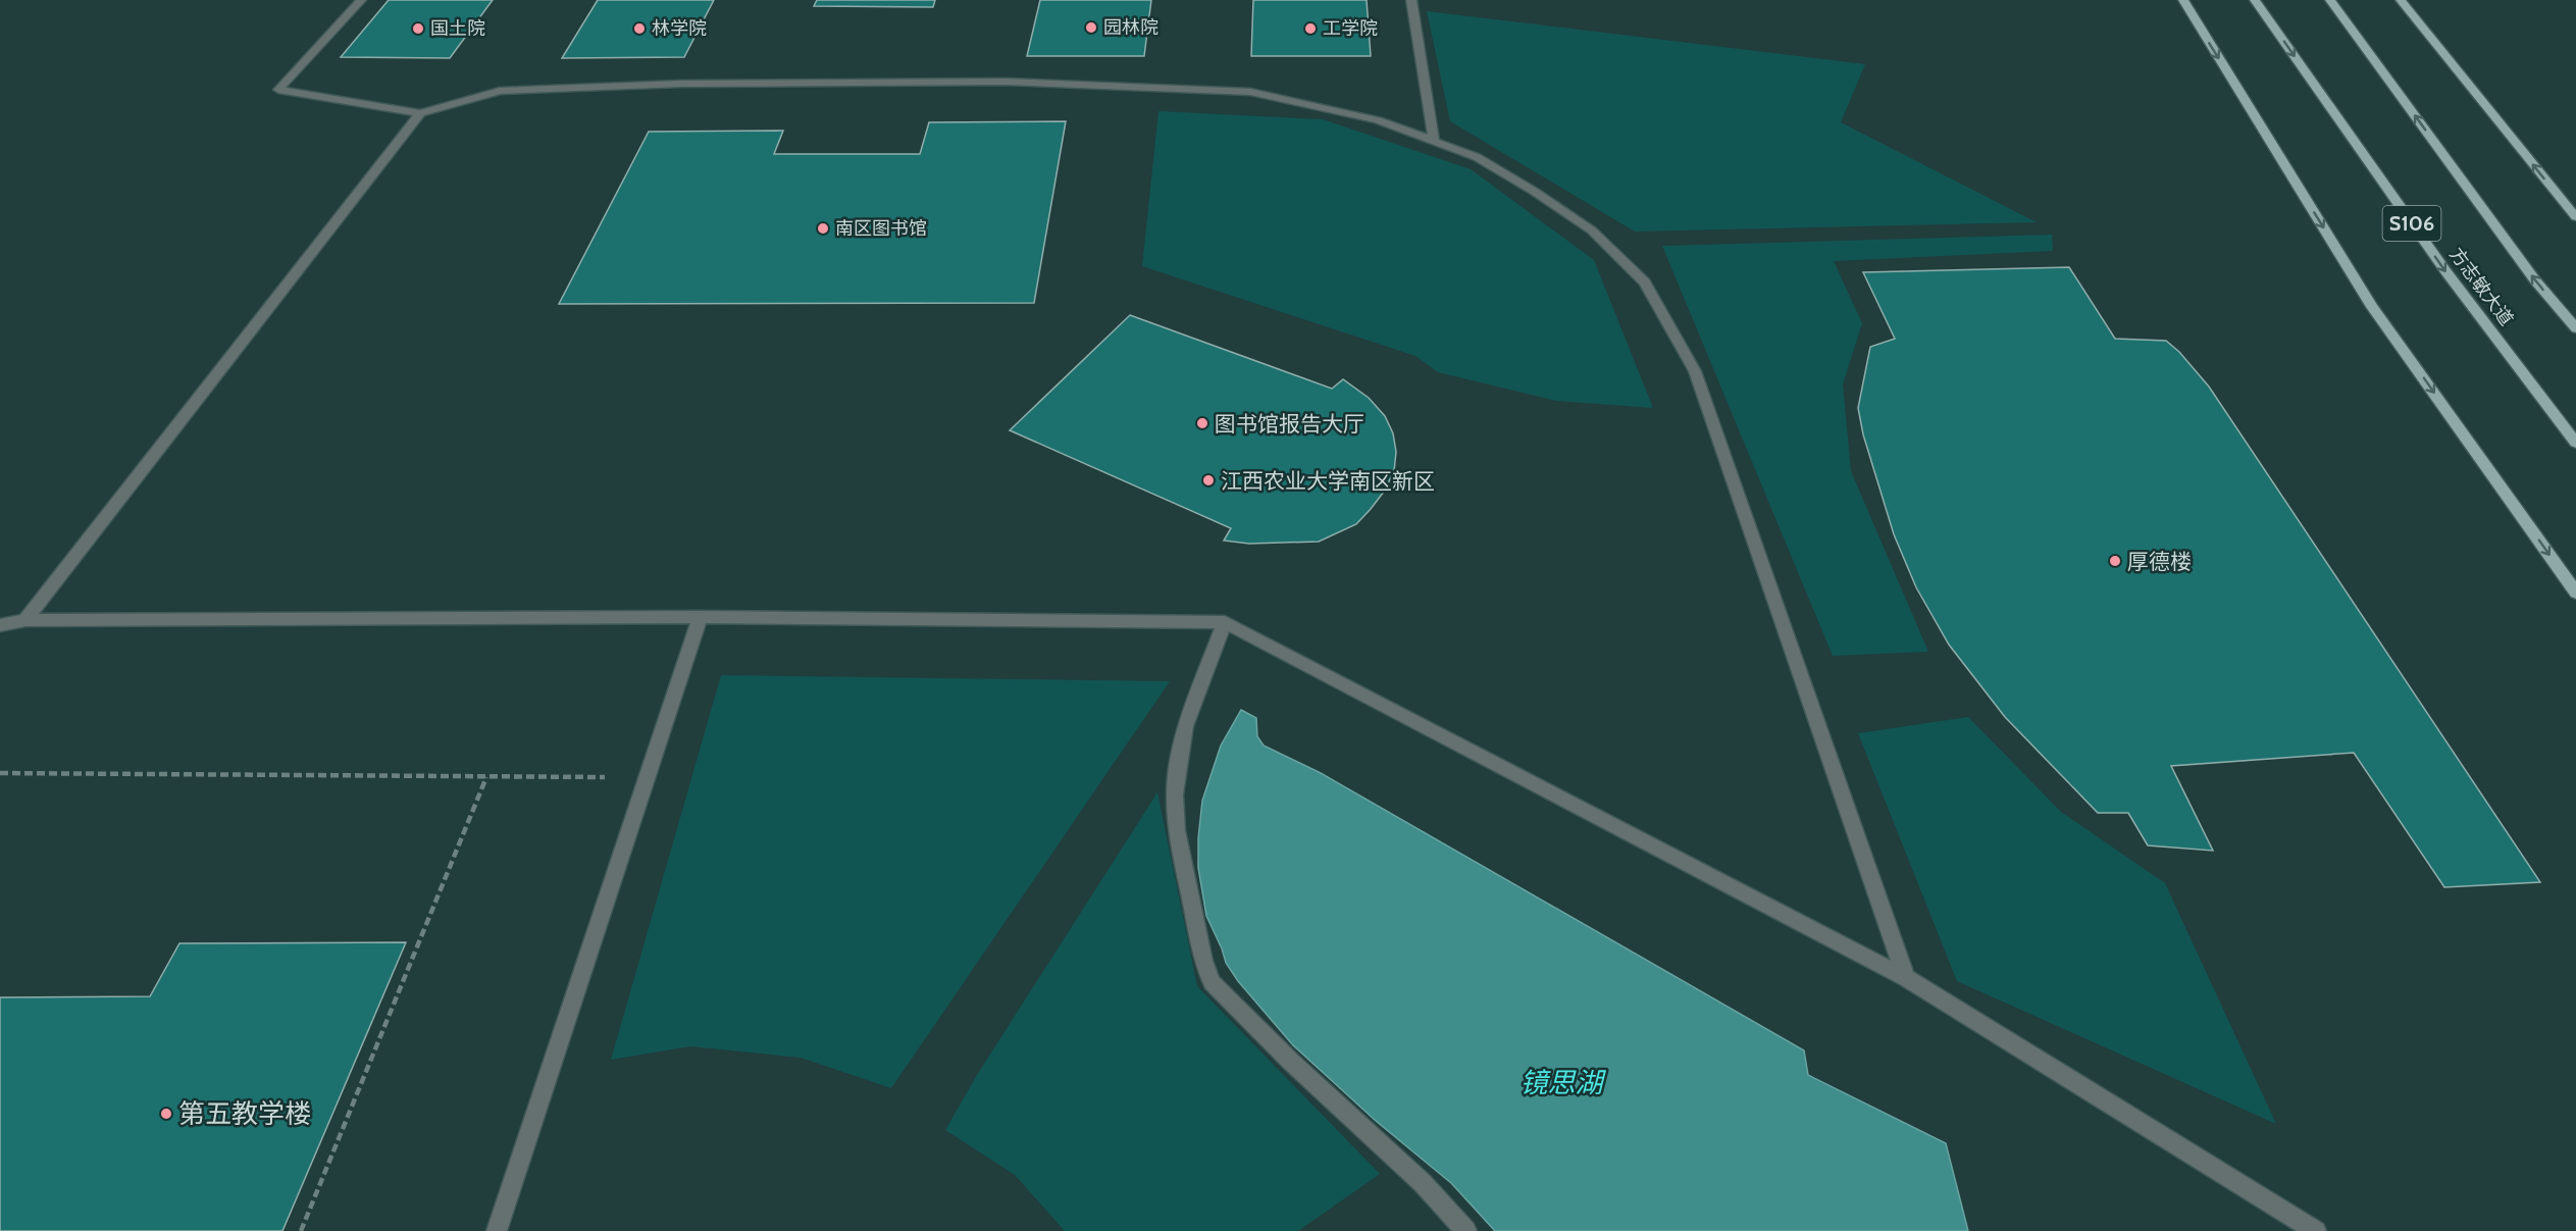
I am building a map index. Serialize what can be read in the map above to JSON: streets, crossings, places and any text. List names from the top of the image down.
{
  "streets": {
    "main road": ["S106", "方志敏大道"]
  },
  "water": ["镜思湖"],
  "places": [
    "园林院",
    "国土院",
    "林学院",
    "工学院",
    "南区图书馆",
    "图书馆报告大厅",
    "江西农业大学南区新区",
    "厚德楼",
    "第五教学楼"
  ]
}
